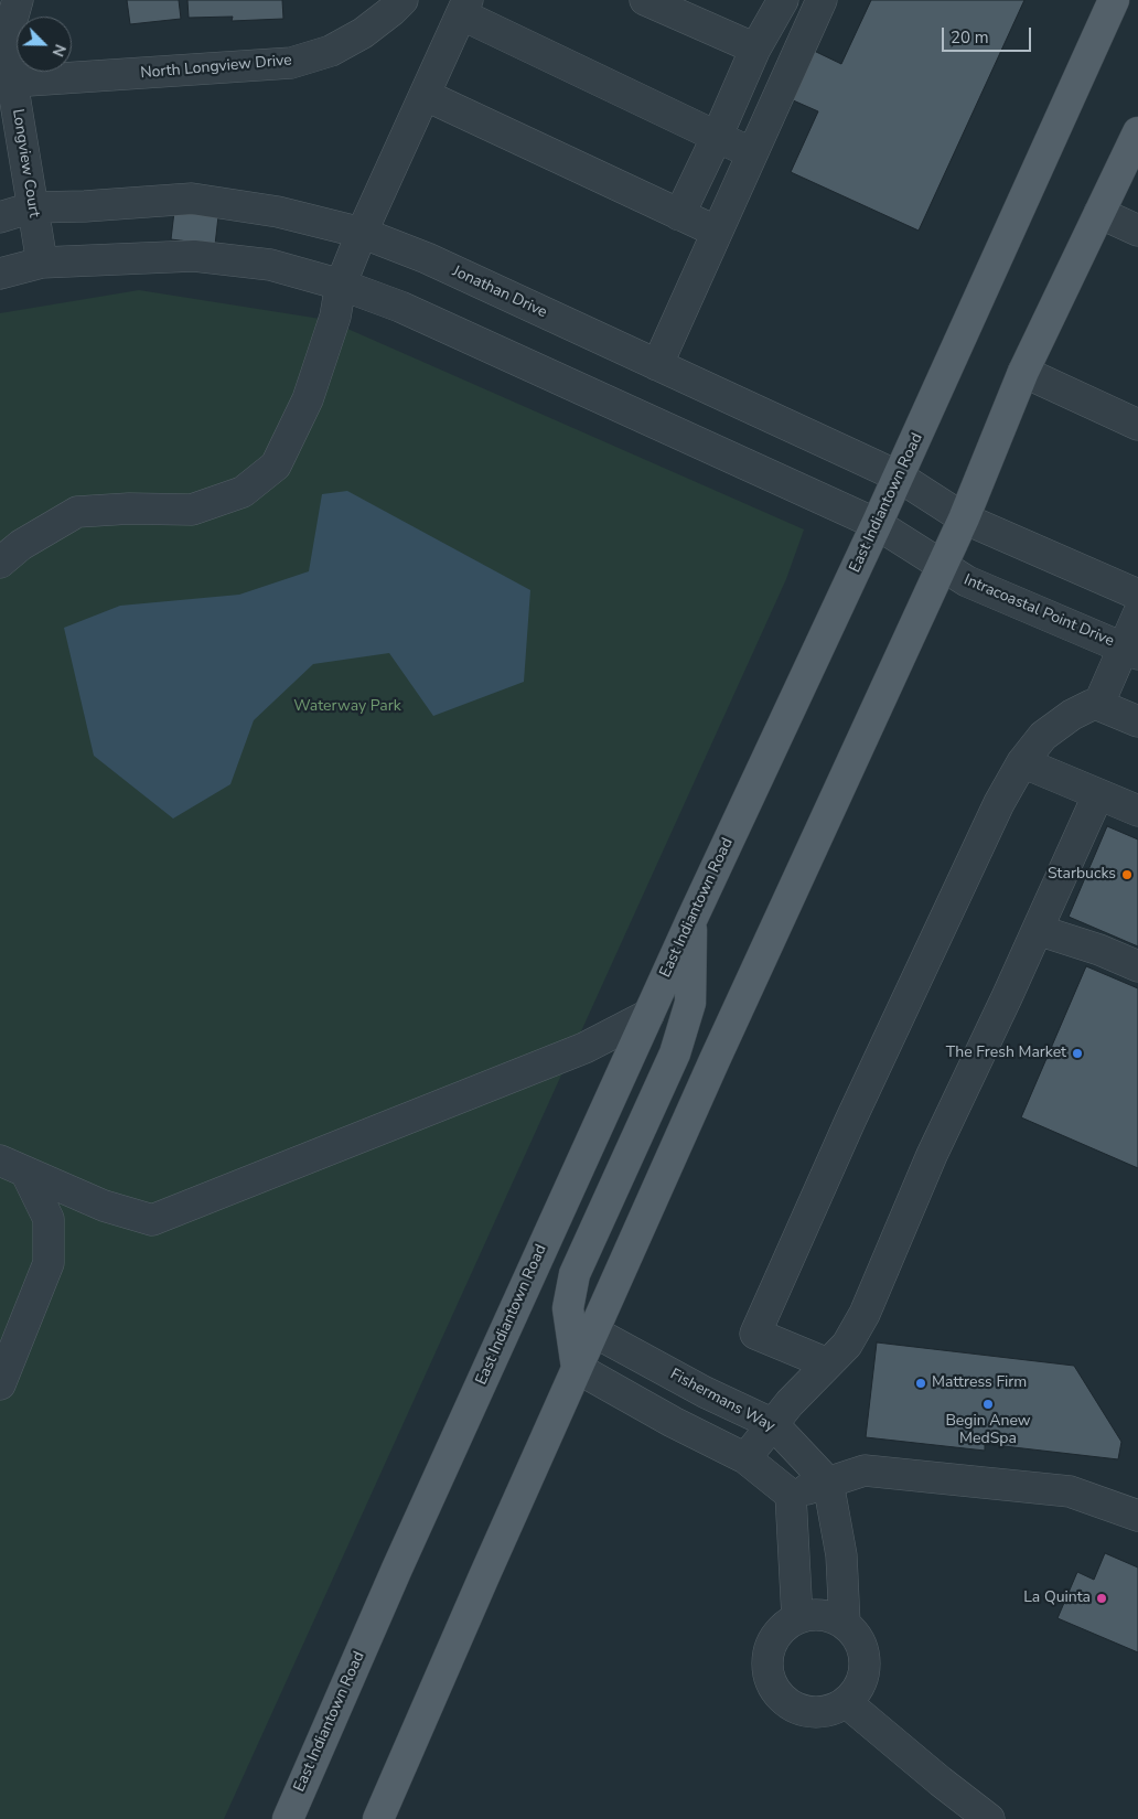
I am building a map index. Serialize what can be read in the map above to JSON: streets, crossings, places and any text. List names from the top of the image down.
{
  "streets": {
    "main road": ["East Indiantown Road"],
    "street": [
      "North Longview Drive",
      "Longview Court",
      "Jonathan Drive",
      "Intracoastal Point Drive",
      "Fishermans Way"
    ]
  },
  "crossings": [
    ["North Longview Drive", "Longview Court"],
    ["Longview Court", "Jonathan Drive"],
    ["Jonathan Drive", "East Indiantown Road"],
    ["East Indiantown Road", "Intracoastal Point Drive"]
  ],
  "parks": ["Waterway Park"],
  "places": [
    "Starbucks",
    "The Fresh Market",
    "Mattress Firm",
    "Begin Anew MedSpa",
    "La Quinta"
  ],
  "scale_bar": "20 m",
  "north": "bottom right"
}
